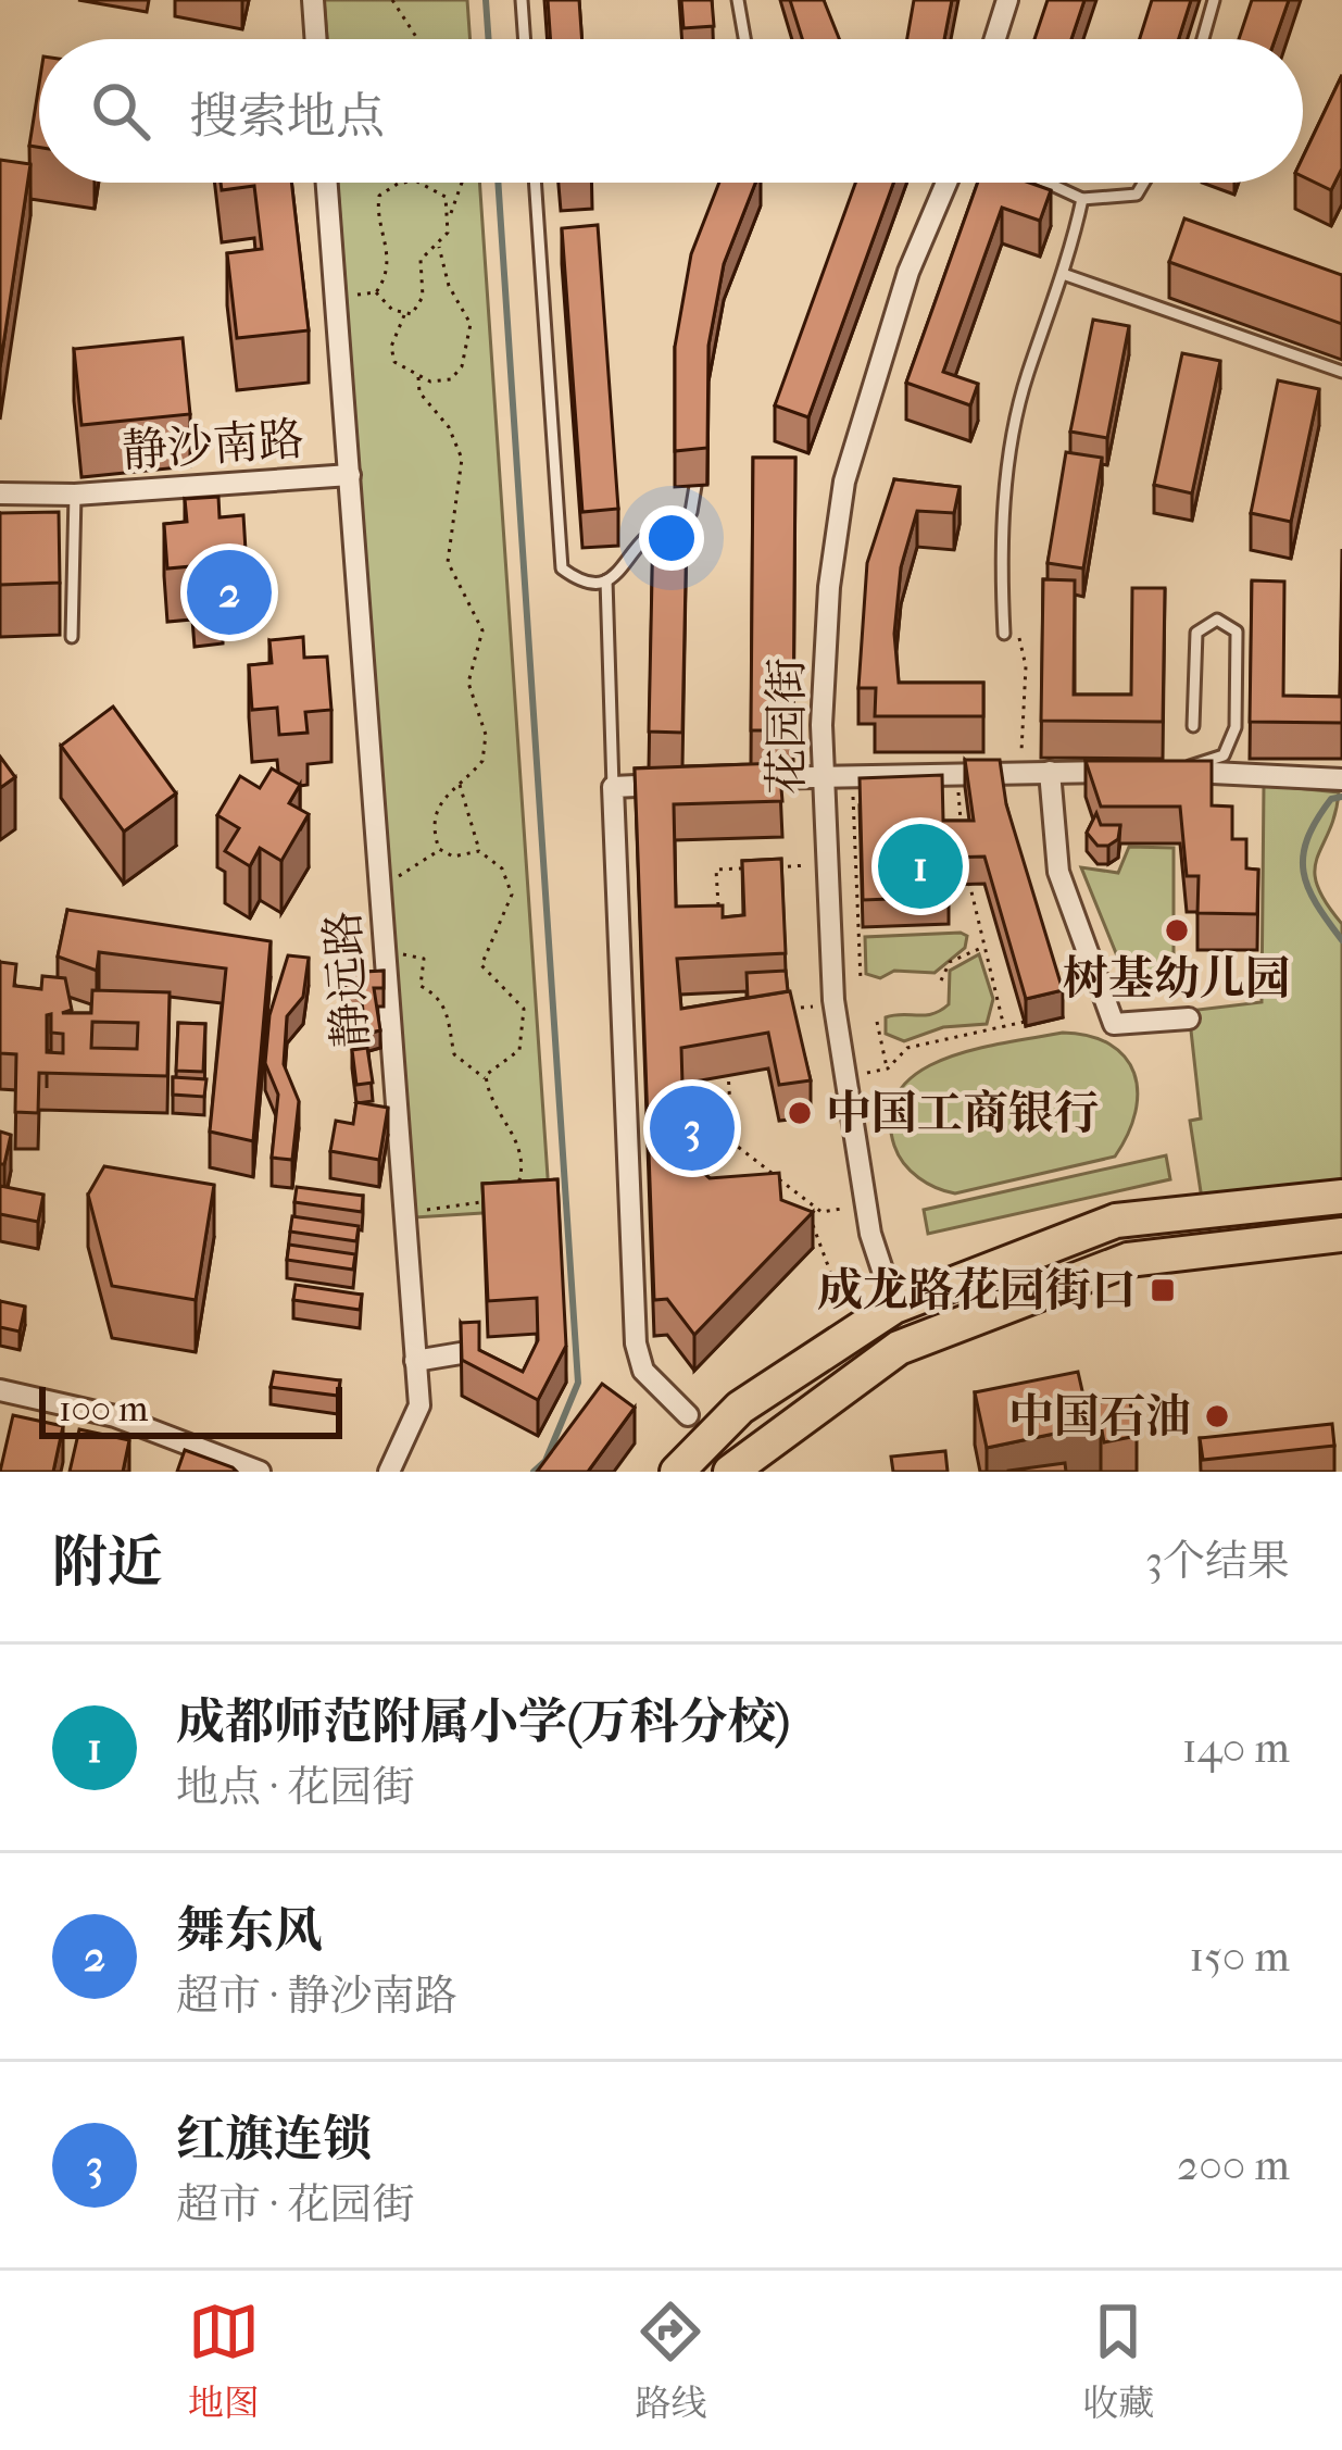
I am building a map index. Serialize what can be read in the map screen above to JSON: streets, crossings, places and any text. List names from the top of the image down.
{
  "streets": {
    "street": ["静沙南路", "花园街", "静远路"]
  },
  "crossings": [
    ["静沙南路", "静远路"]
  ],
  "places": {
    "other": ["树基幼儿园", "中国工商银行", "中国石油"],
    "transit": ["成龙路花园街口"]
  },
  "scale_bar": "100 m",
  "page": {
    "search": "搜索地点",
    "pins": ["2", "1", "3"],
    "scale": "100 m",
    "heading": ["附近", "3个结果"],
    "list": [
      {
        "mark": "1",
        "name": "成都师范附属小学(万科分校)",
        "note": "地点 · 花园街",
        "value": "140 m"
      },
      {
        "mark": "2",
        "name": "舞东风",
        "note": "超市 · 静沙南路",
        "value": "150 m"
      },
      {
        "mark": "3",
        "name": "红旗连锁",
        "note": "超市 · 花园街",
        "value": "200 m"
      }
    ],
    "nav": ["地图", "路线", "收藏"]
  }
}
